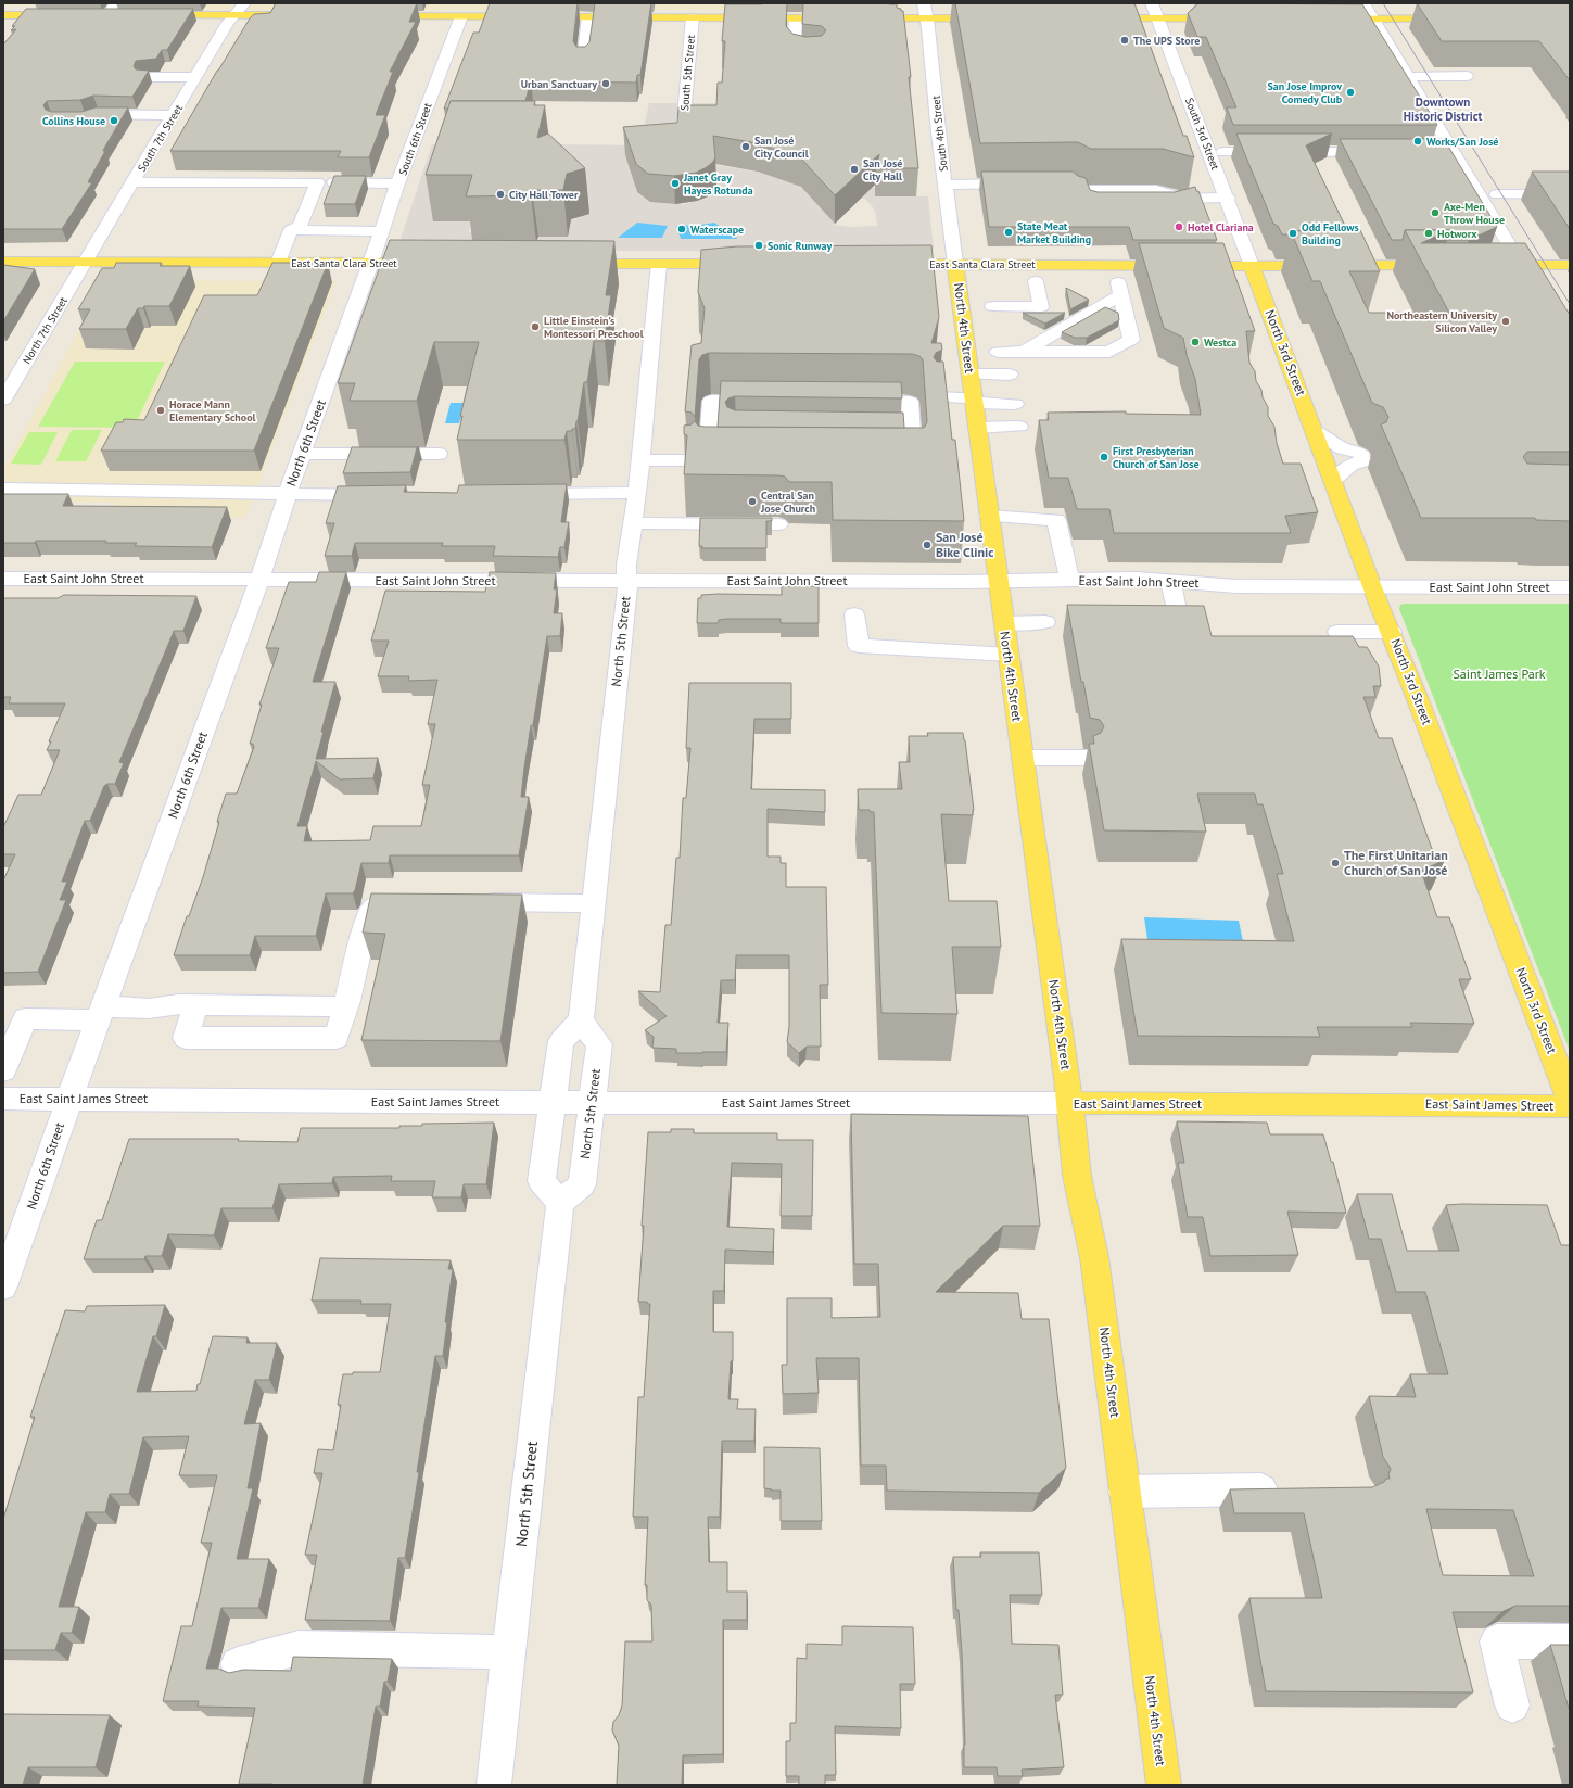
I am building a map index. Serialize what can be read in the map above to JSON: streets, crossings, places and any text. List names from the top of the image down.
{
  "streets": {
    "main road": [
      "East Santa Clara Street",
      "North 4th Street",
      "North 3rd Street",
      "East Saint James Street"
    ],
    "street": [
      "South 5th Street",
      "South 4th Street",
      "South 3rd Street",
      "South 7th Street",
      "South 6th Street",
      "North 7th Street",
      "North 6th Street",
      "East Saint John Street",
      "North 5th Street"
    ]
  },
  "crossings": [
    ["South 4th Street", "East Santa Clara Street"],
    ["South 4th Street", "North 4th Street"],
    ["South 3rd Street", "East Santa Clara Street"],
    ["South 3rd Street", "North 3rd Street"],
    ["South 7th Street", "East Santa Clara Street"],
    ["South 7th Street", "North 7th Street"],
    ["South 6th Street", "East Santa Clara Street"],
    ["South 6th Street", "North 6th Street"],
    ["East Santa Clara Street", "North 4th Street"],
    ["East Santa Clara Street", "North 7th Street"],
    ["East Santa Clara Street", "North 3rd Street"],
    ["East Santa Clara Street", "North 6th Street"],
    ["North 4th Street", "East Saint John Street"],
    ["North 4th Street", "East Saint James Street"],
    ["North 3rd Street", "East Saint John Street"],
    ["North 6th Street", "East Saint John Street"],
    ["North 6th Street", "East Saint James Street"],
    ["East Saint John Street", "North 5th Street"],
    ["North 5th Street", "East Saint James Street"]
  ],
  "districts": ["Downtown Historic District"],
  "parks": ["Saint James Park"],
  "places": [
    "The UPS Store",
    "Urban Sanctuary",
    "San Jose Improv Comedy Club",
    "Collins House",
    "Works/San José",
    "San José City Council",
    "San José City Hall",
    "Janet Gray Hayes Rotunda",
    "City Hall Tower",
    "Axe-Men Throw House",
    "Hotel Clariana",
    "Waterscape",
    "State Meat Market Building",
    "Odd Fellows Building",
    "Hotworx",
    "Sonic Runway",
    "Northeastern University Silicon Valley",
    "Little Einstein’s Montessori Preschool",
    "Westca",
    "Horace Mann Elementary School",
    "First Presbyterian Church of San Jose",
    "Central San Jose Church",
    "San José Bike Clinic",
    "The First Unitarian Church of San José"
  ]
}
